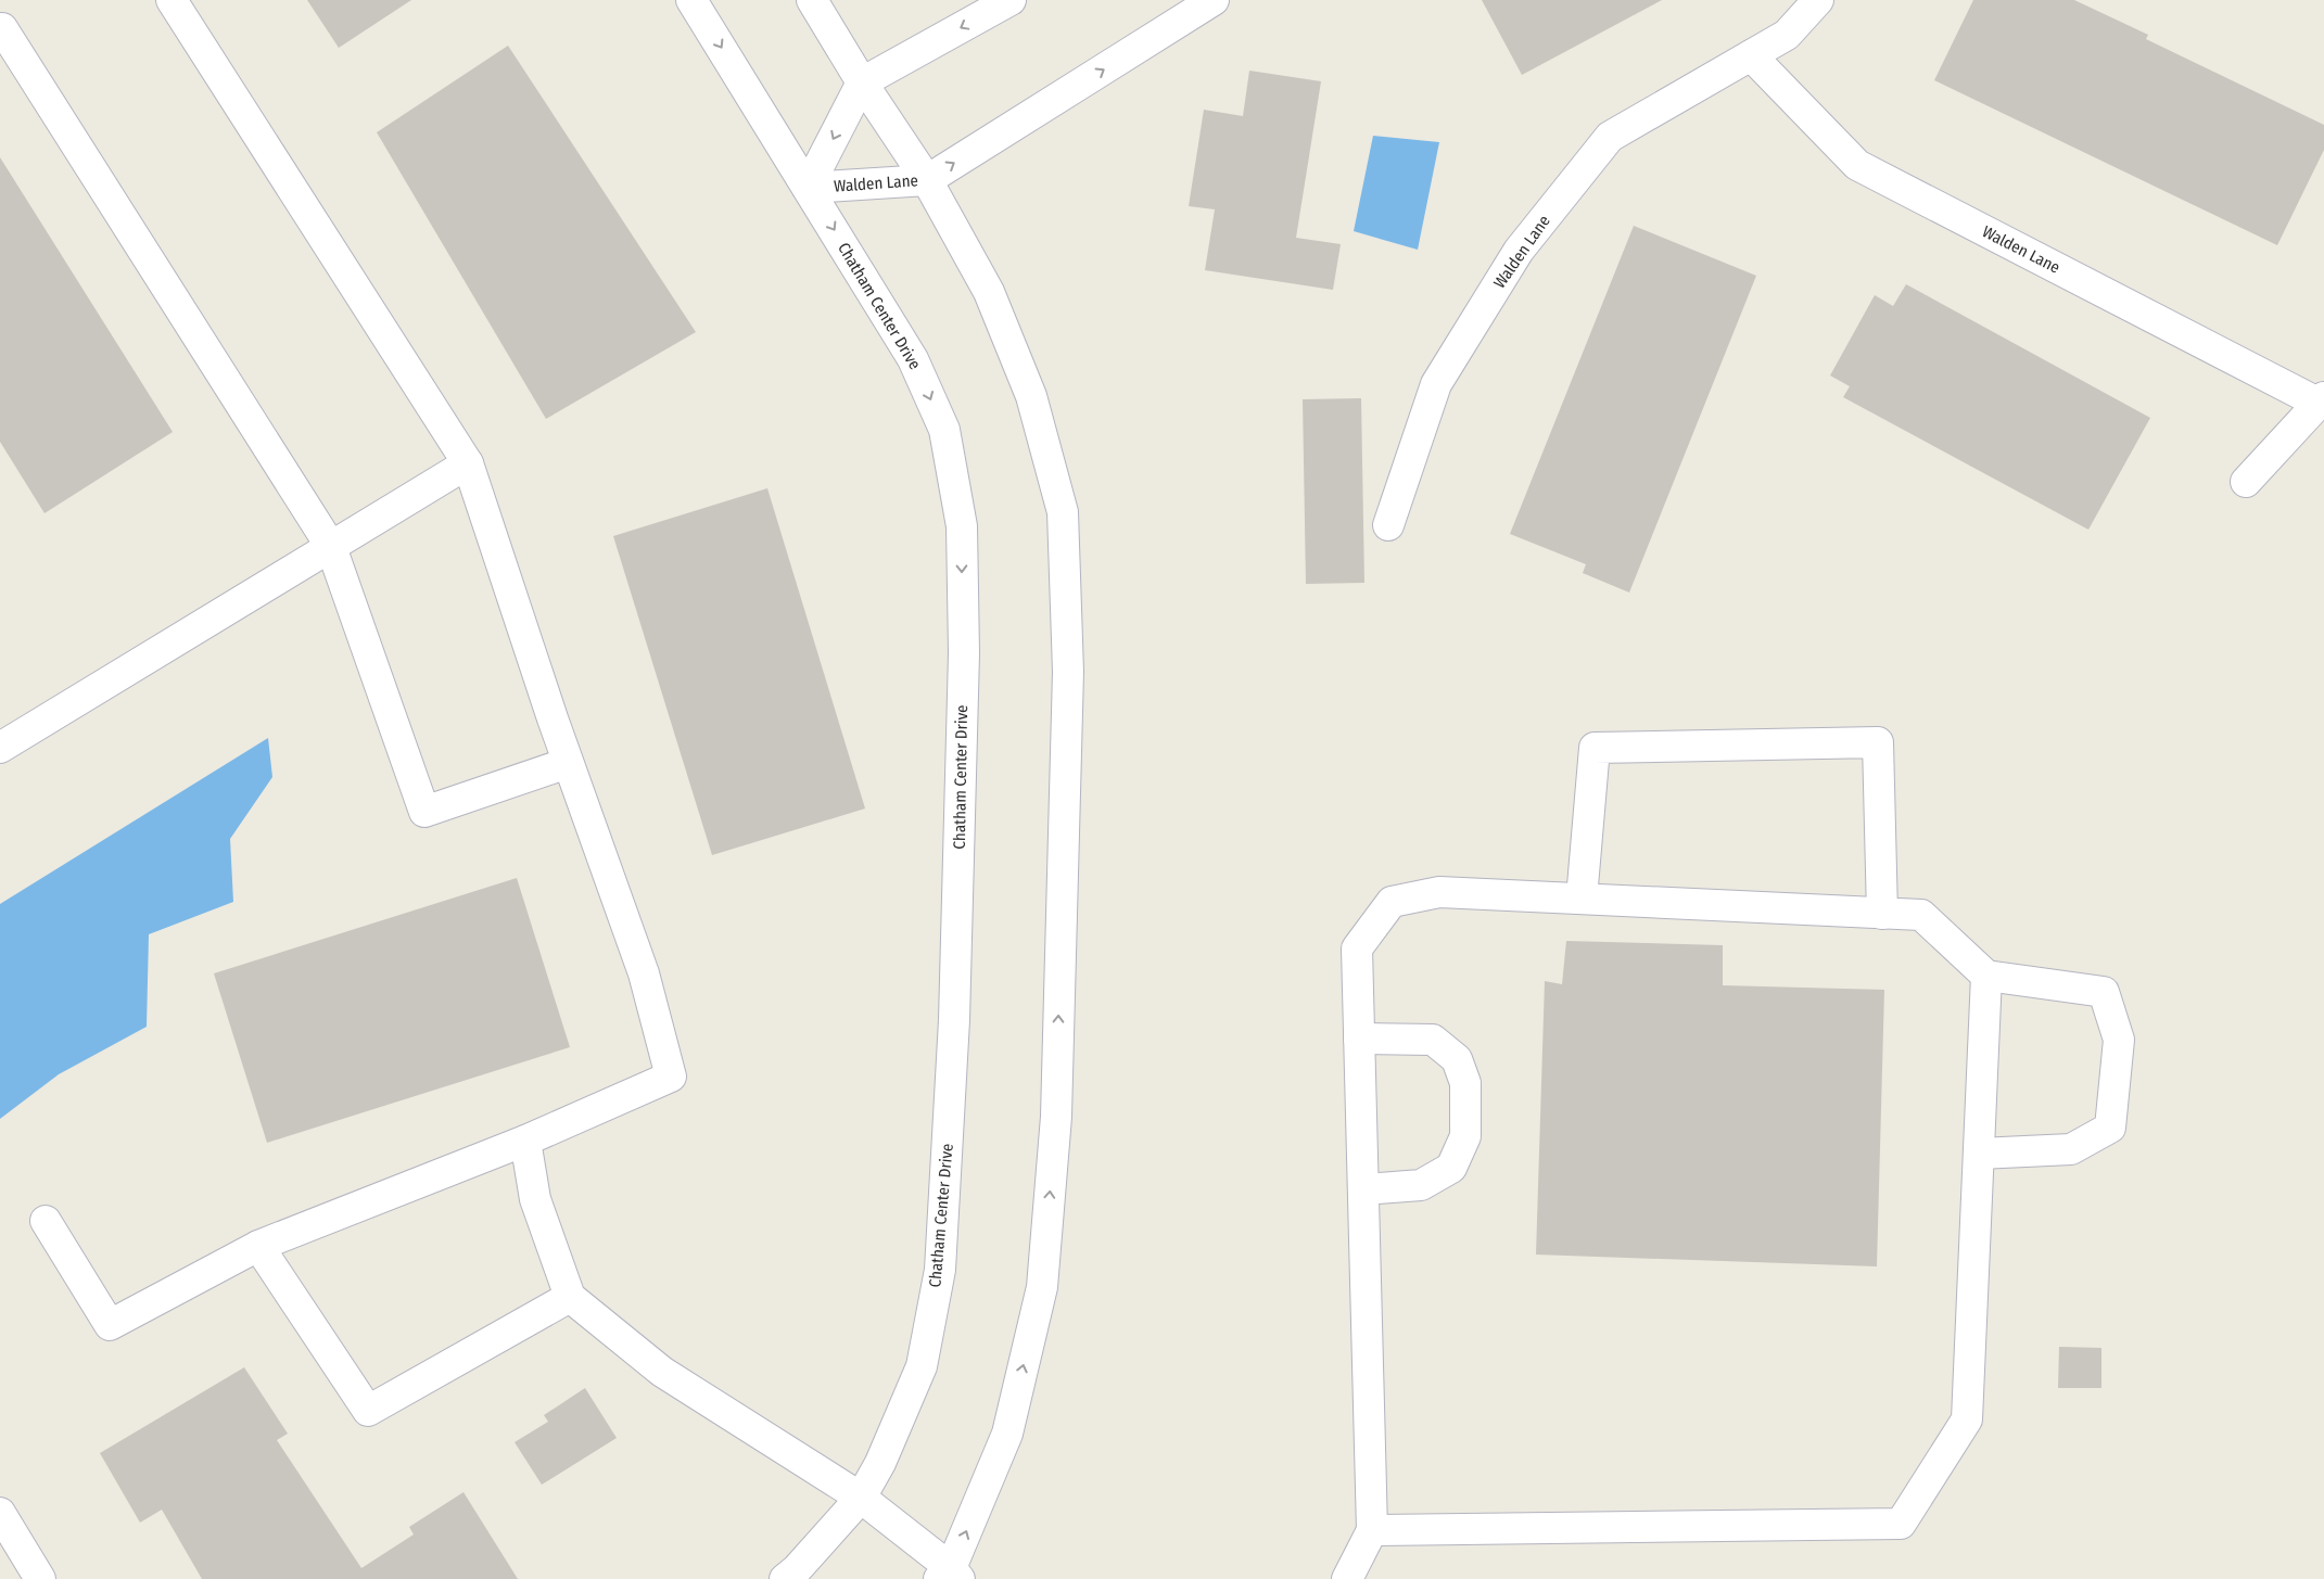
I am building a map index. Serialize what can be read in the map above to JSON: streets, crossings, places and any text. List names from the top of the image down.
{
  "streets": {
    "street": ["Walden Lane", "Chatham Center Drive"]
  },
  "crossings": [
    ["Walden Lane", "Chatham Center Drive"]
  ]
}
